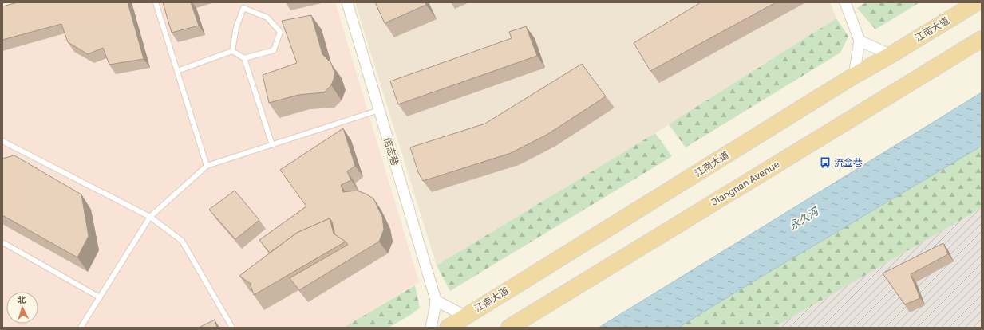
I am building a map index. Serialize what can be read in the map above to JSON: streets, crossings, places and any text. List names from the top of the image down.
{
  "streets": {
    "main road": ["江南大道", "Jiangnan Avenue"],
    "street": ["信志巷"]
  },
  "water": ["永久河"],
  "places": {
    "bus stop": ["流金巷"]
  },
  "north": "top"
}
